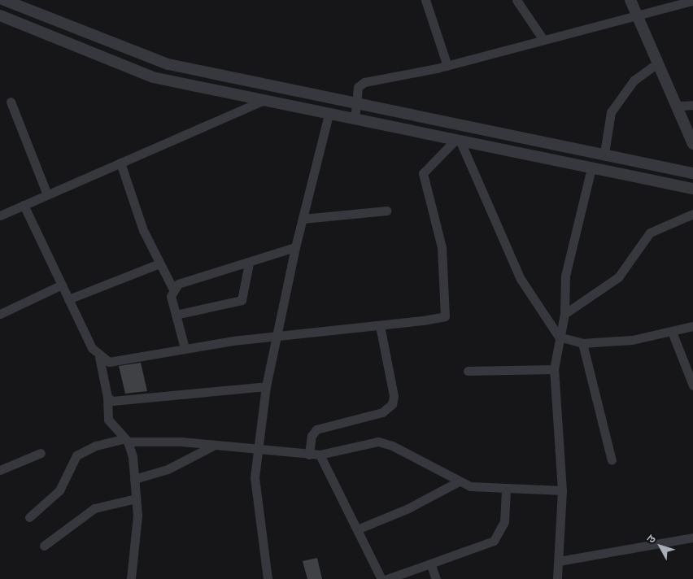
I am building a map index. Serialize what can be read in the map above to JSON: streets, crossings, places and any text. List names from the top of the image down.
{
  "north": "top left"
}
